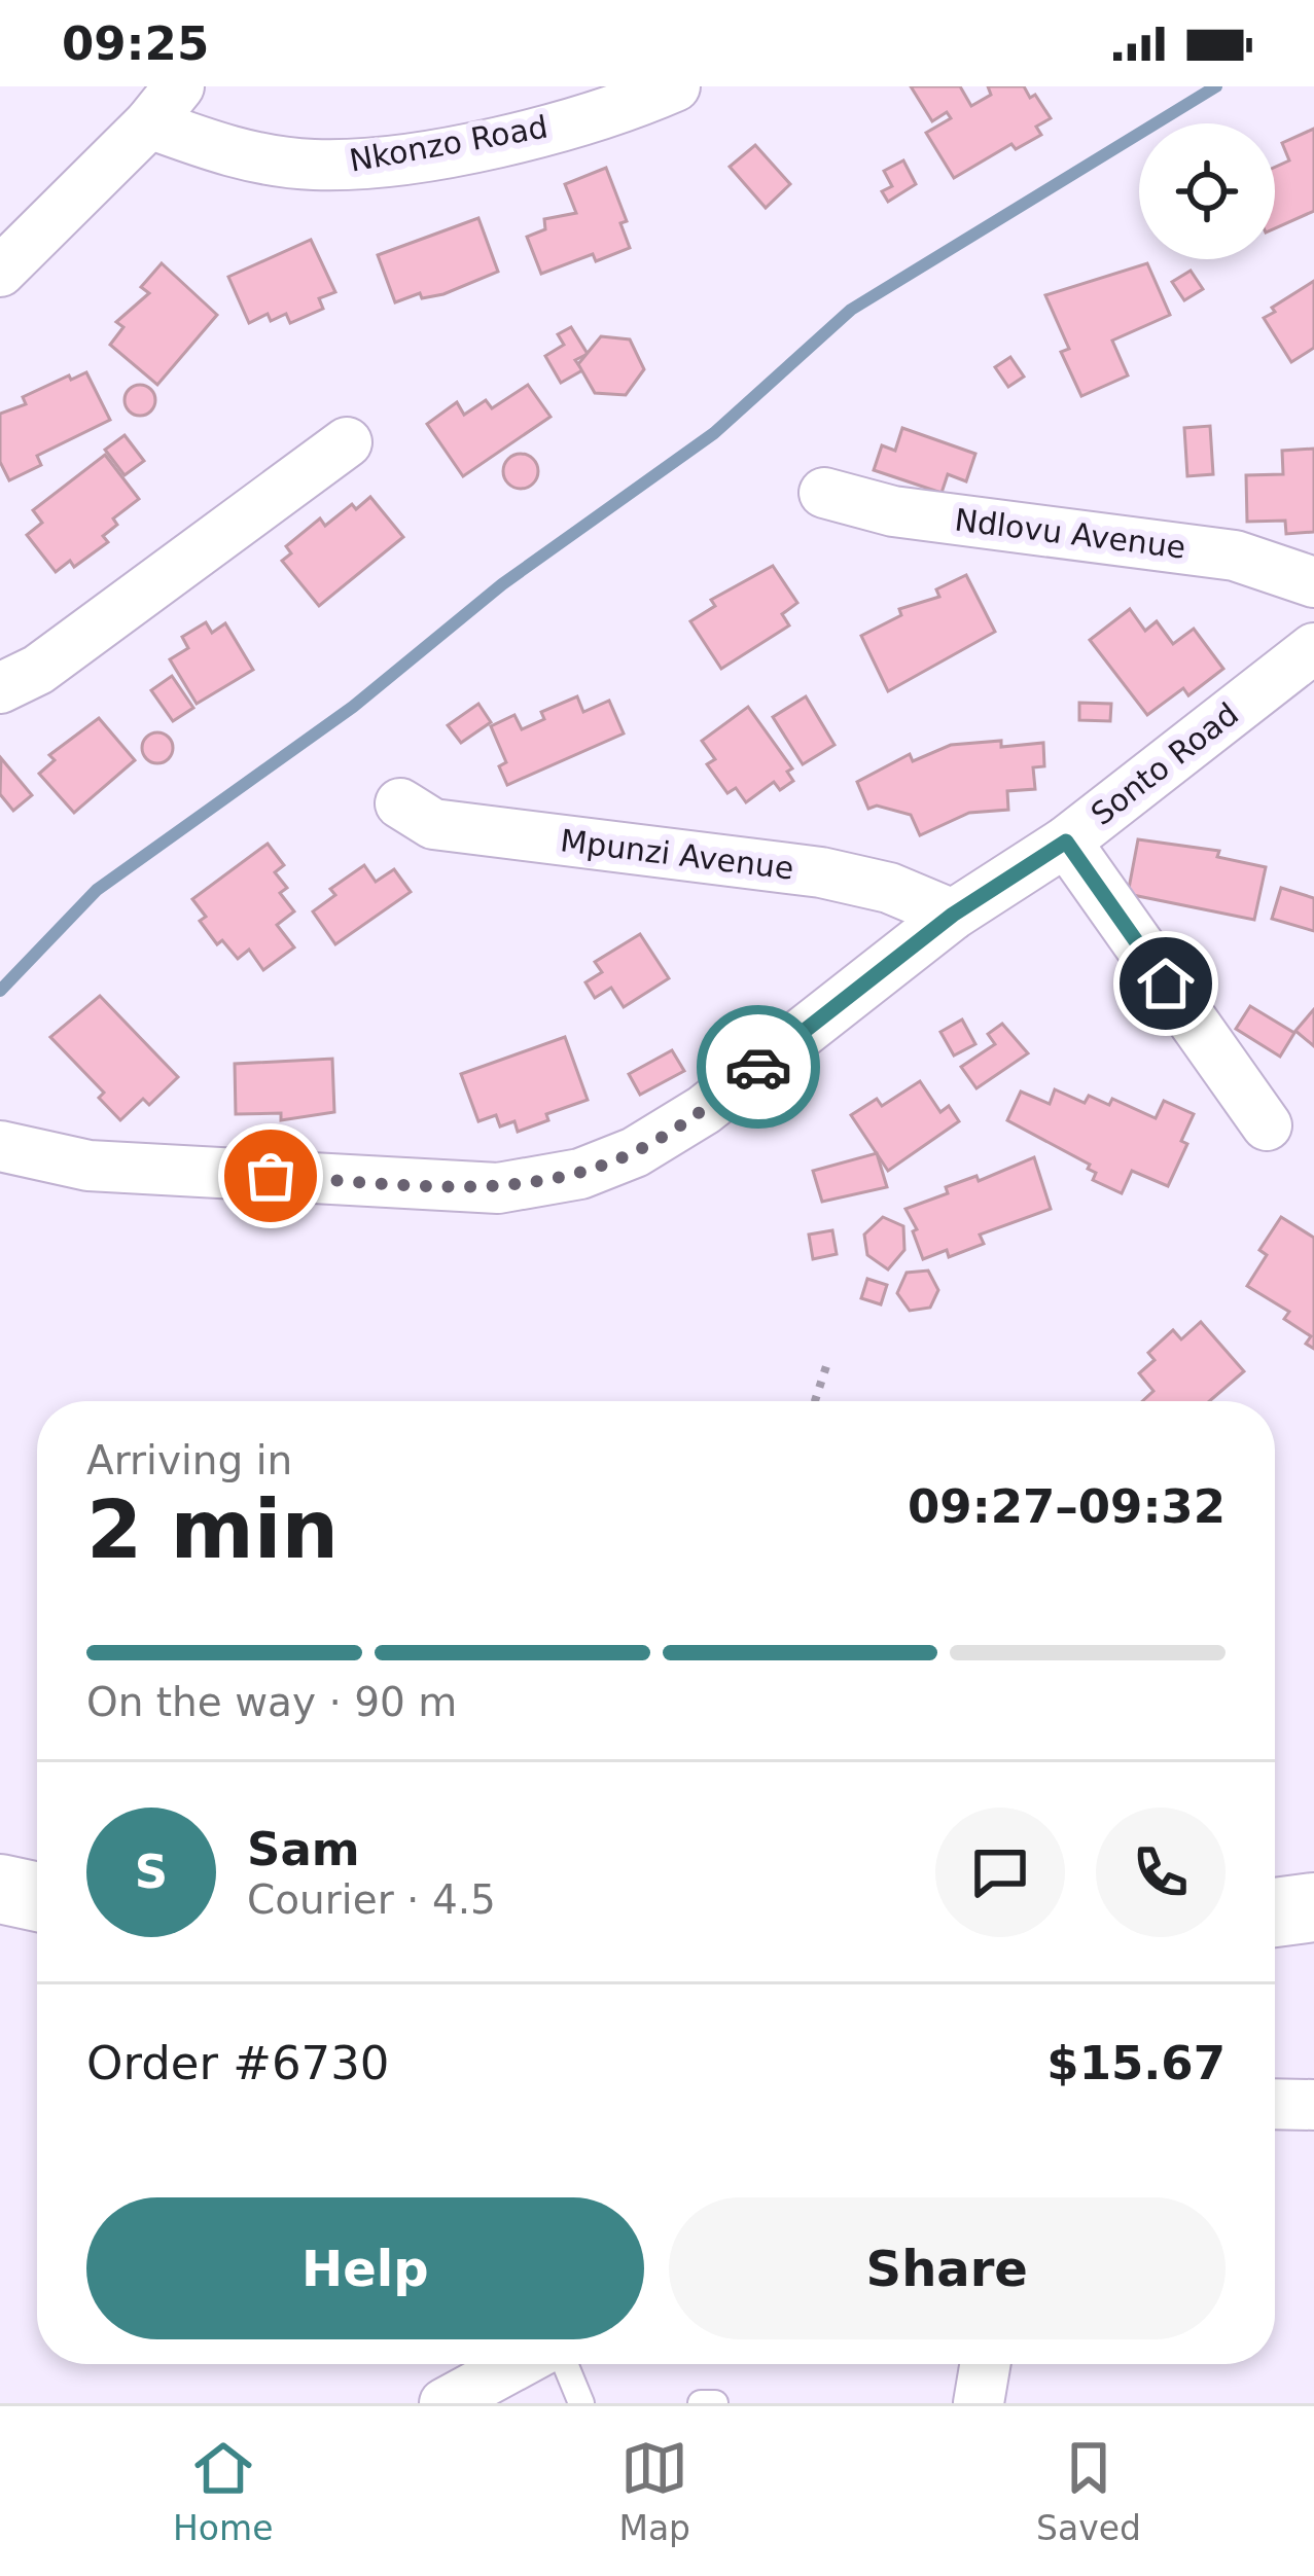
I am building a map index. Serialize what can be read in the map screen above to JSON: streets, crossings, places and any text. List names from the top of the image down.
{
  "streets": {
    "street": [
      "Nkonzo Road",
      "Ndlovu Avenue",
      "Sonto Road",
      "Mpunzi Avenue"
    ]
  },
  "crossings": [
    ["Sonto Road", "Mpunzi Avenue"]
  ],
  "page": {
    "status": "09:25",
    "heading": ["2 min", "Arriving in", "09:27–09:32"],
    "panel": [
      "Sam",
      "Courier · 4.5",
      "Order #6730",
      "$15.67"
    ],
    "bar": "On the way · 90 m",
    "round": "S",
    "buttons": ["Help", "Share"],
    "tabs": ["Home", "Map", "Saved"]
  }
}
